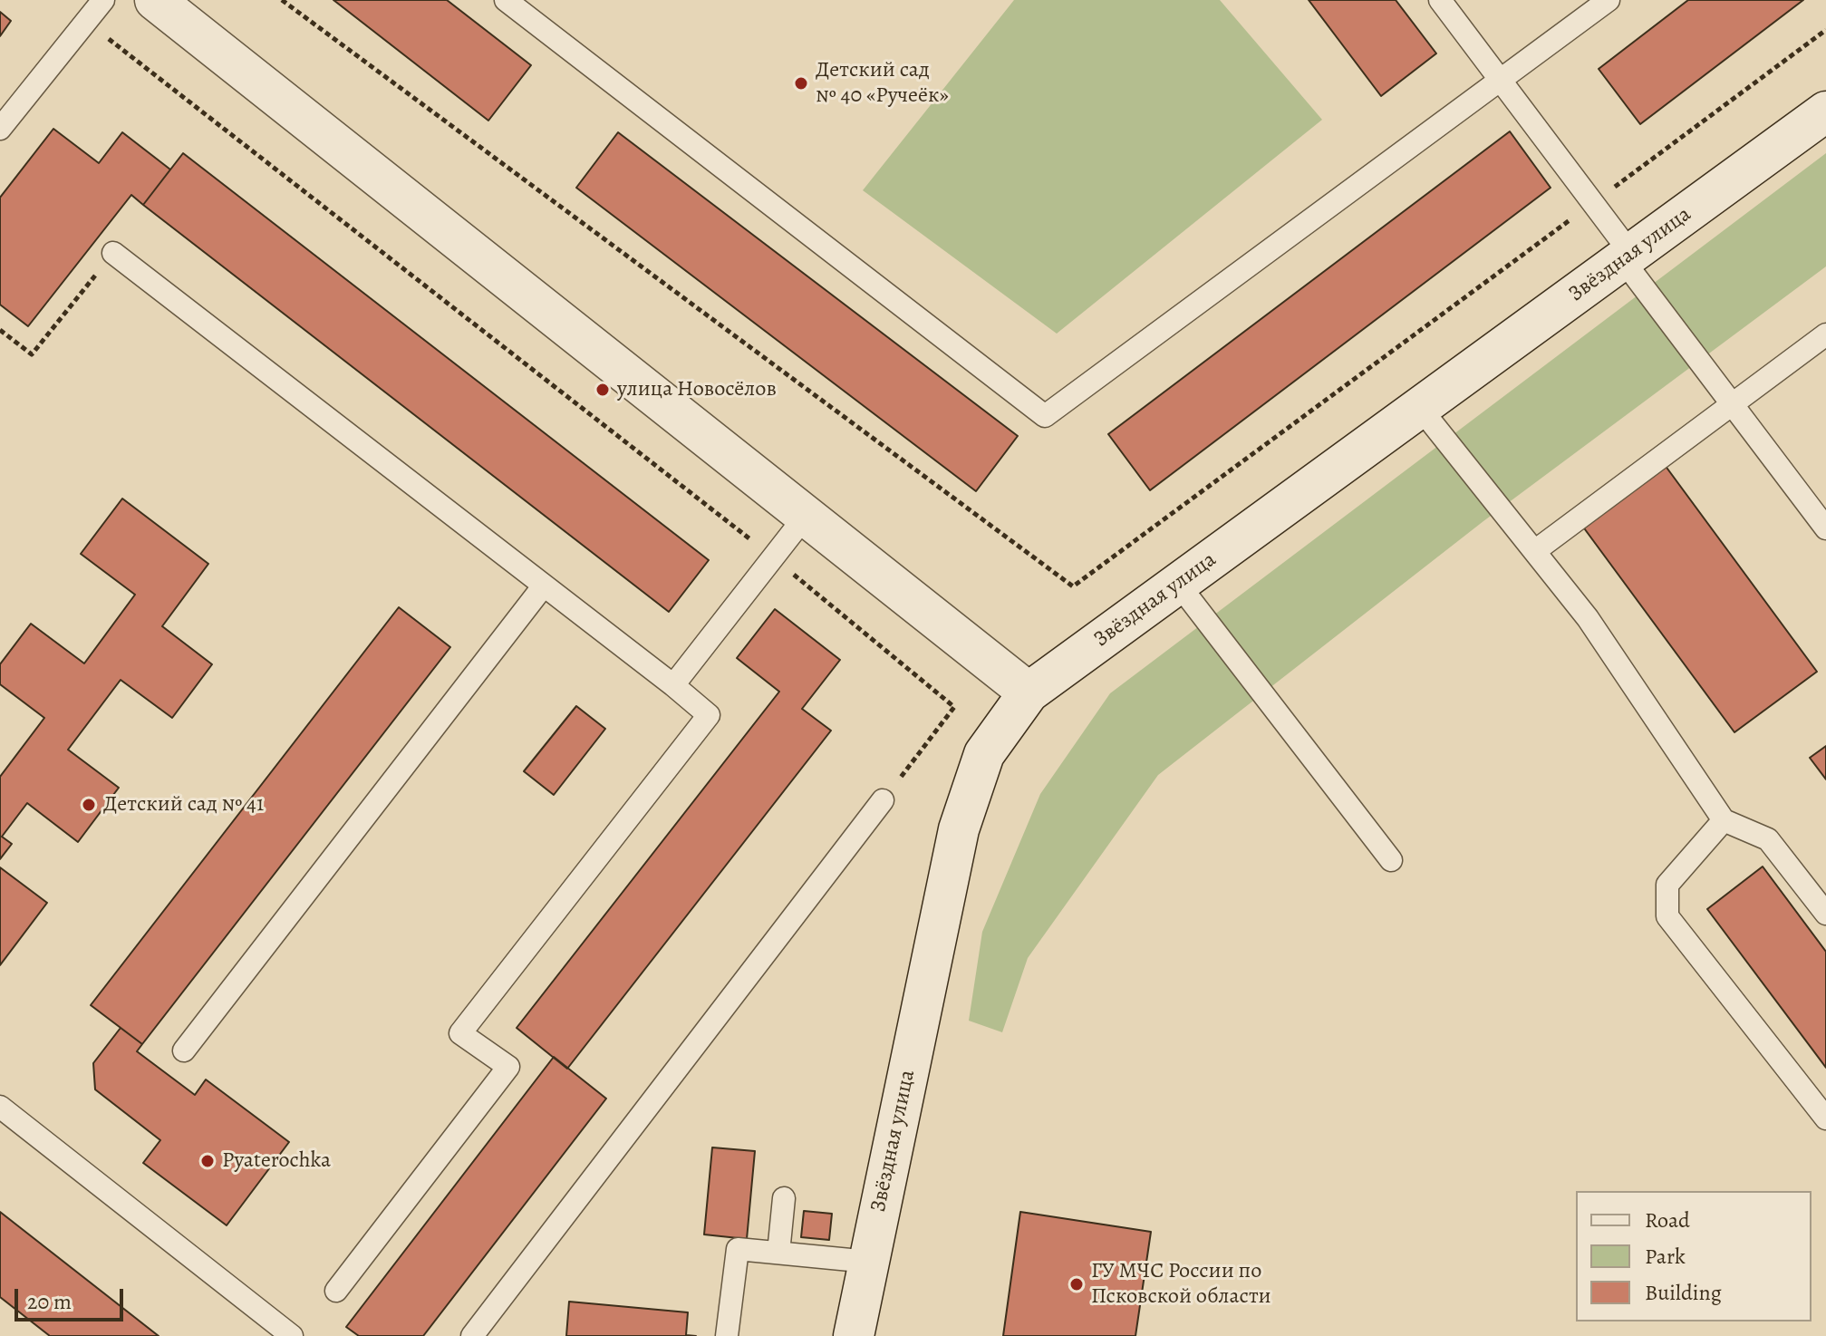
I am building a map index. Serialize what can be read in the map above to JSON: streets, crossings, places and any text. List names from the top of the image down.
{
  "streets": {
    "street": ["Звёздная улица"]
  },
  "places": [
    "Детский сад № 40 «Ручеёк»",
    "улица Новосёлов",
    "Детский сад № 41",
    "Pyaterochka",
    "ГУ МЧС России по Псковской области"
  ],
  "legend": ["Road", "Park", "Building"],
  "scale_bar": "20 m"
}
